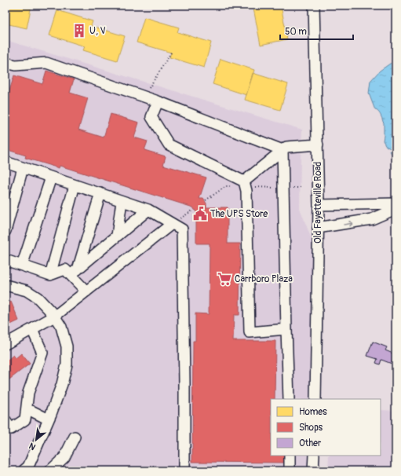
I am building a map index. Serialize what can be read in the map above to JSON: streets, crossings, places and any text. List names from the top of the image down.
{
  "streets": {
    "street": ["Old Fayetteville Road"]
  },
  "places": {
    "building": ["U, V"],
    "public building": ["The UPS Store"],
    "supermarket": ["Carrboro Plaza"]
  },
  "legend": ["Homes", "Shops", "Other"],
  "scale_bar": "50 m",
  "north": "bottom left"
}
